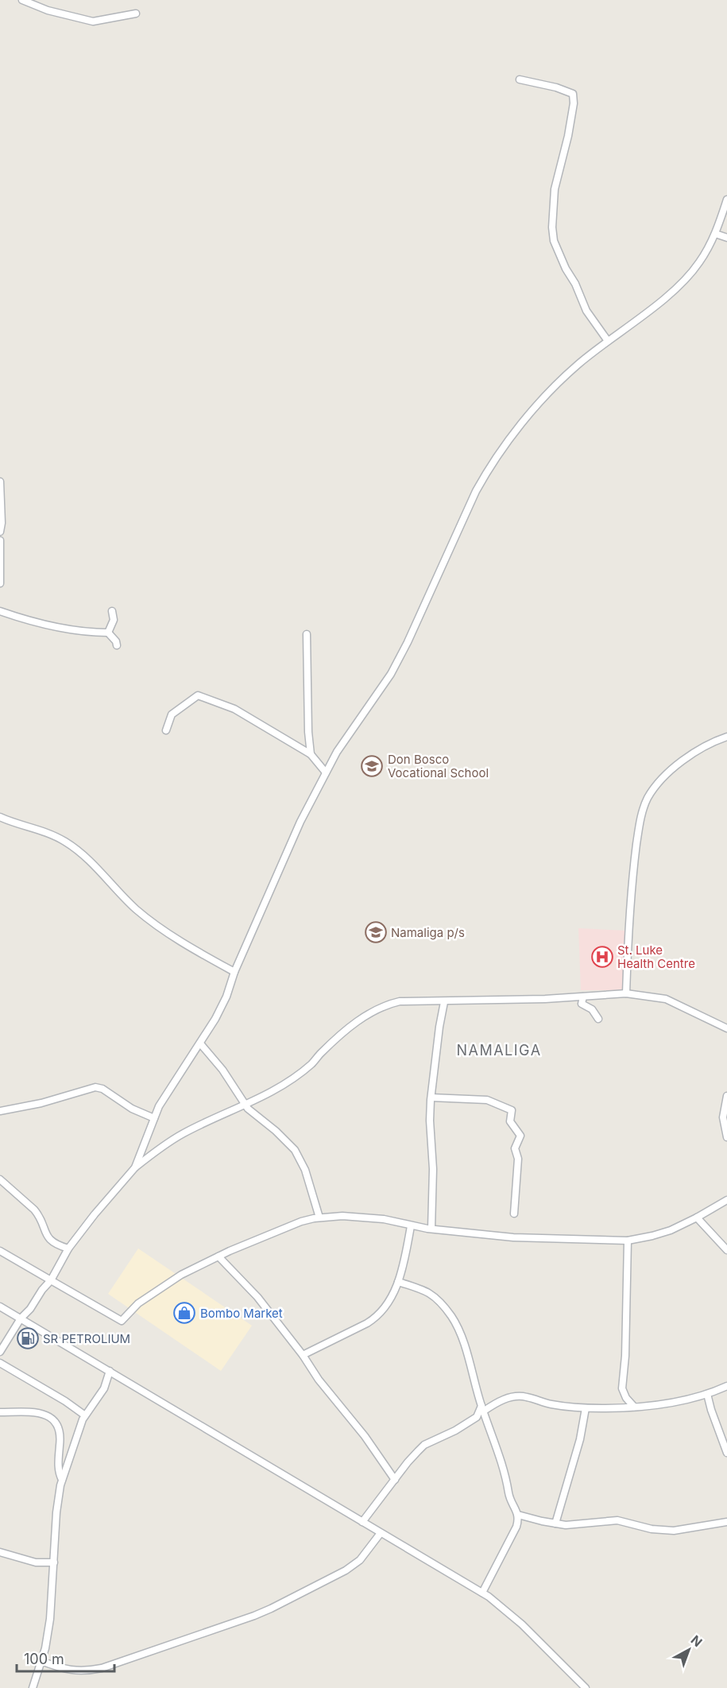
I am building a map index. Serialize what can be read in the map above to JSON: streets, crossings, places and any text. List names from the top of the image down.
{
  "districts": ["NAMALIGA"],
  "places": {
    "school or university": ["Don Bosco Vocational School", "Namaliga p/s"],
    "hospital": ["St. Luke Health Centre"],
    "shop": ["Bombo Market"],
    "fuel station": ["SR PETROLIUM"]
  },
  "scale_bar": "100 m",
  "north": "top right"
}
